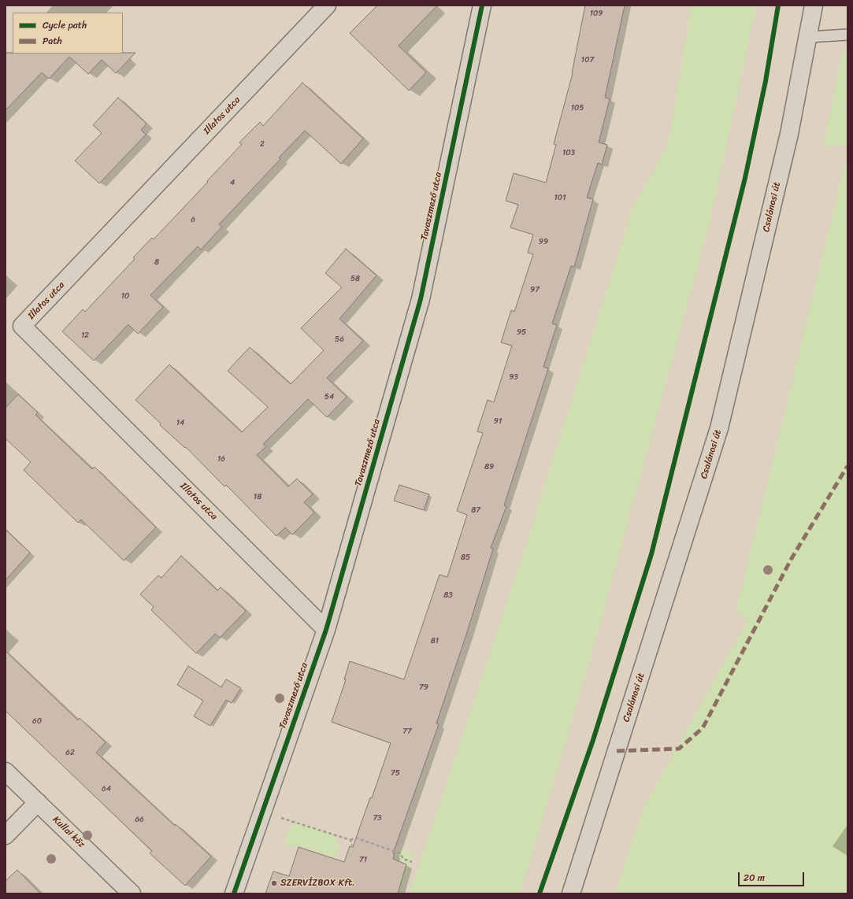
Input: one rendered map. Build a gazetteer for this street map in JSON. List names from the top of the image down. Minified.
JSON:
{"streets":{"street":["Illatos utca","Tavaszmező utca","Csalánosi út","Kullai köz"]},"crossings":[["Illatos utca","Tavaszmező utca"]],"places":["SZERVÍZBOX Kft."],"house_numbers":["109","107","105","2","103","4","101","6","99","8","58","97","10","95","12","56","93","54","91","14","16","89","18","87","85","83","81","79","60","77","62","75","64","73","66","71"],"legend":["Cycle path","Path"],"scale_bar":"20 m"}
